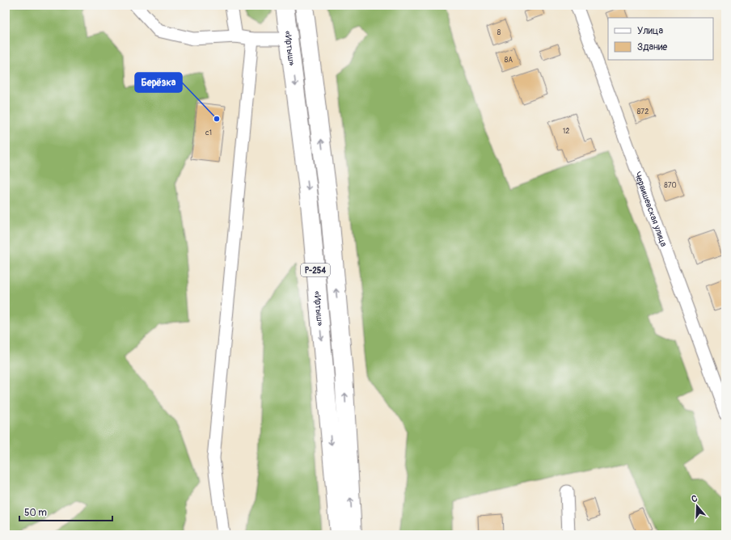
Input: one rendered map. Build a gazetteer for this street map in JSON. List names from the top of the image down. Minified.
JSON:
{"streets":{"highway":["«Иртыш»","Р-254"],"street":["Червишевская улица"]},"places":["Берёзка"],"house_numbers":["8","8А","872","12","с1","870"],"legend":["Улица","Здание"],"scale_bar":"50 m","north":"top"}
